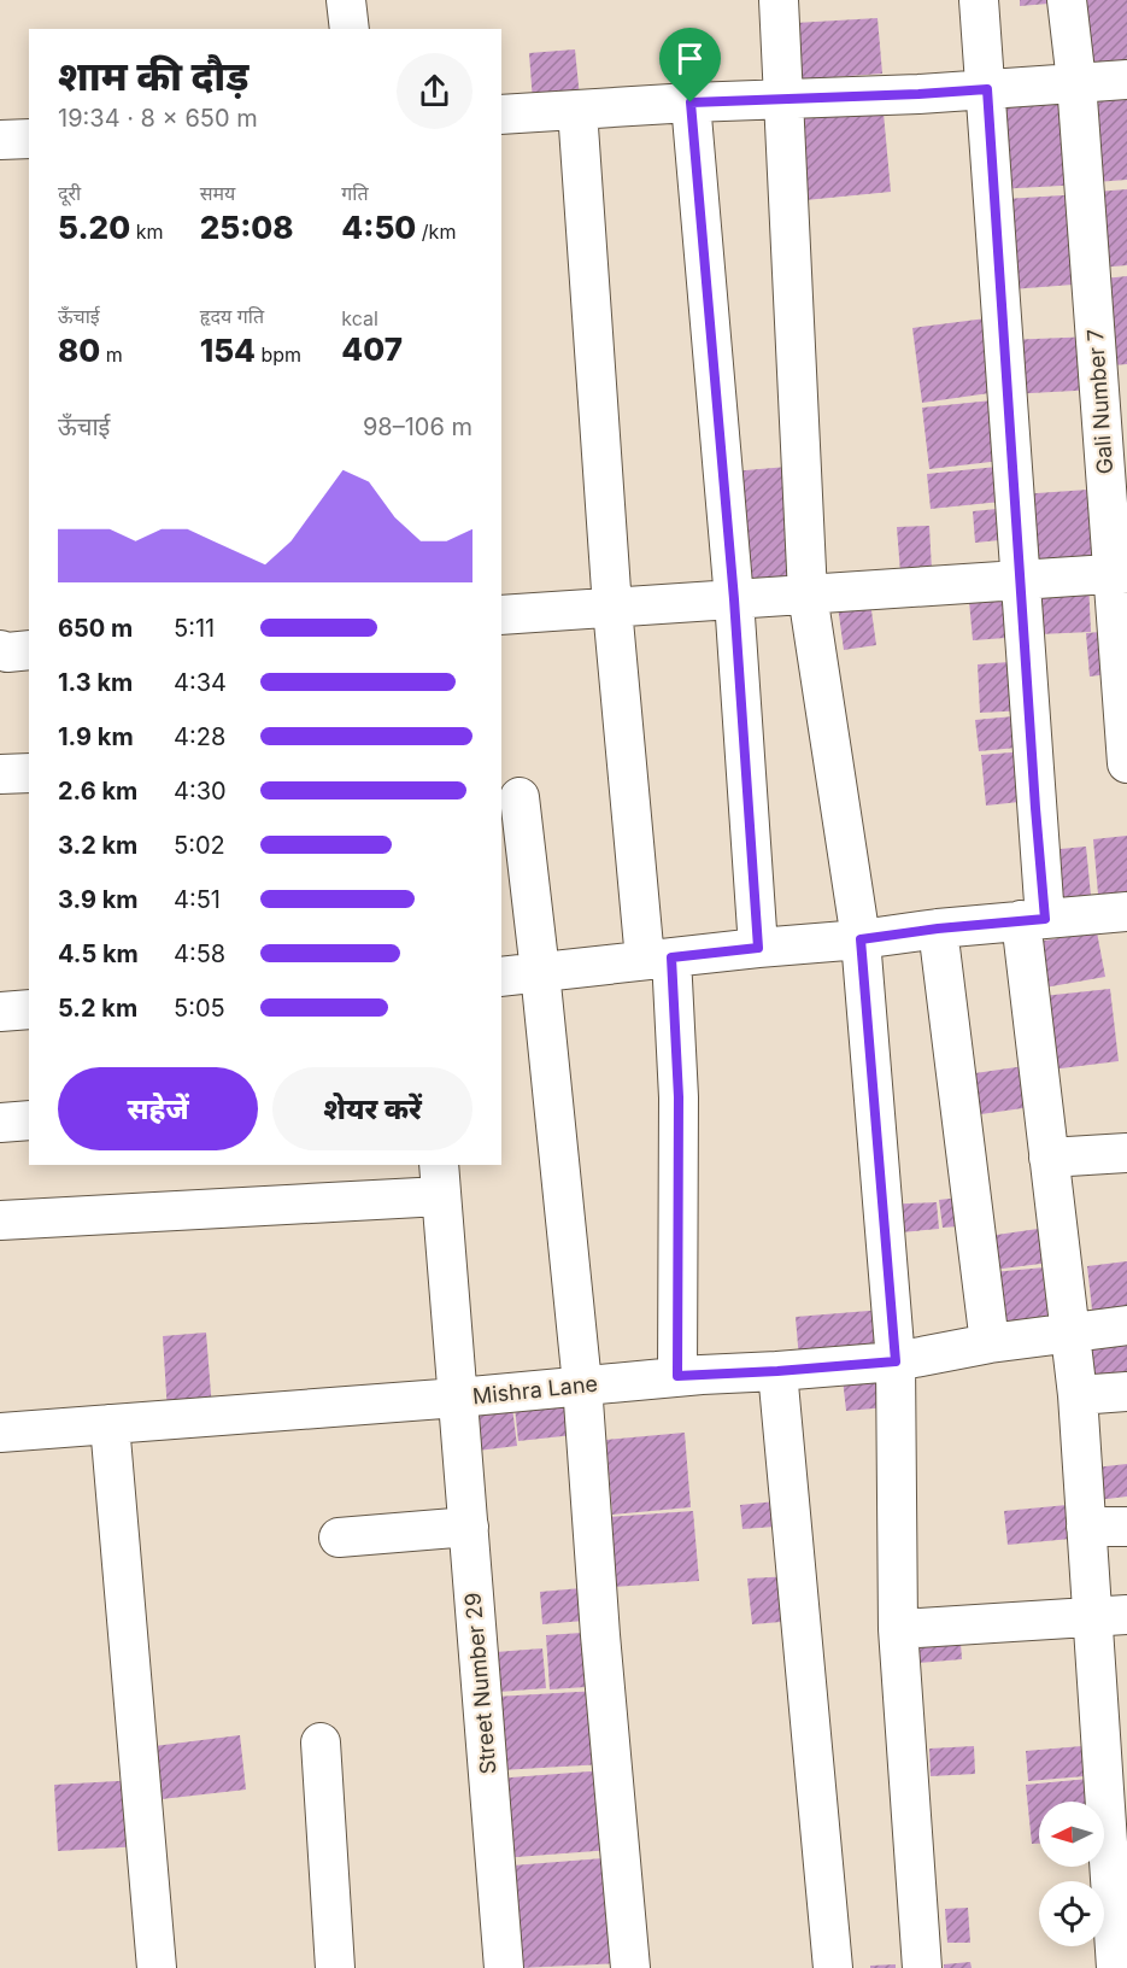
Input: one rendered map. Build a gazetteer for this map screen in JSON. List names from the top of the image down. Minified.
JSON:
{"streets":{"street":["Gali Number 7","Mishra Lane","Street Number 29"]},"crossings":[["Mishra Lane","Street Number 29"]],"north":"left","page":{"heading":["शाम की दौड़","19:34 · 8 × 650 m"],"stats":[["दूरी","5.20 km"],["समय","25:08"],["गति","4:50 /km"],["ऊँचाई","80 m"],["हृदय गति","154 bpm"],["kcal","407"]],"chart":["ऊँचाई","98–106 m"],"list":[{"name":"650 m","note":"5:11"},{"name":"1.3 km","note":"4:34"},{"name":"1.9 km","note":"4:28"},{"name":"2.6 km","note":"4:30"},{"name":"3.2 km","note":"5:02"},{"name":"3.9 km","note":"4:51"},{"name":"4.5 km","note":"4:58"},{"name":"5.2 km","note":"5:05"}],"buttons":["सहेजें","शेयर करें"]}}
